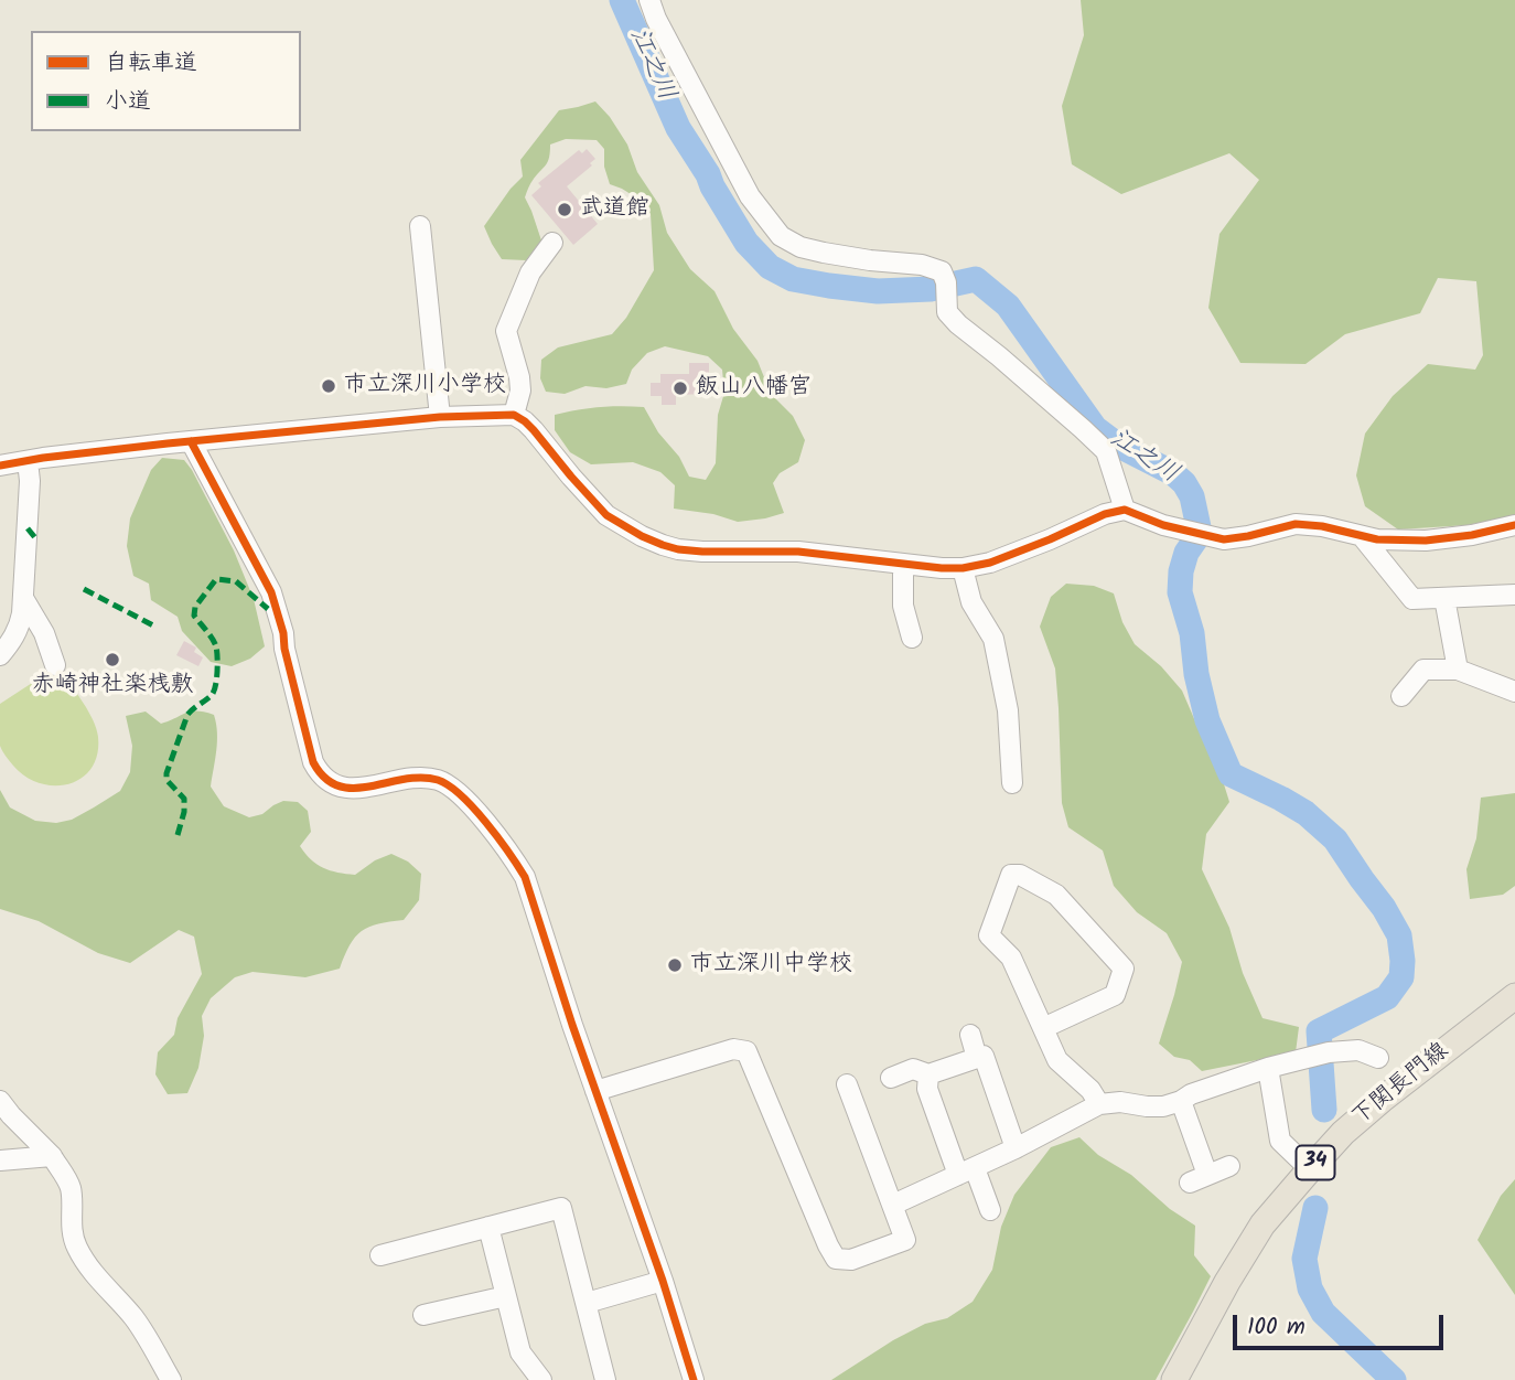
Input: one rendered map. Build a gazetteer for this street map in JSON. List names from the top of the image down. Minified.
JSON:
{"streets":{"main road":["下関長門線","34"]},"water":["江之川"],"places":["武道館","市立深川小学校","飯山八幡宮","赤崎神社楽桟敷","市立深川中学校"],"legend":["自転車道","小道"],"scale_bar":"100 m"}
